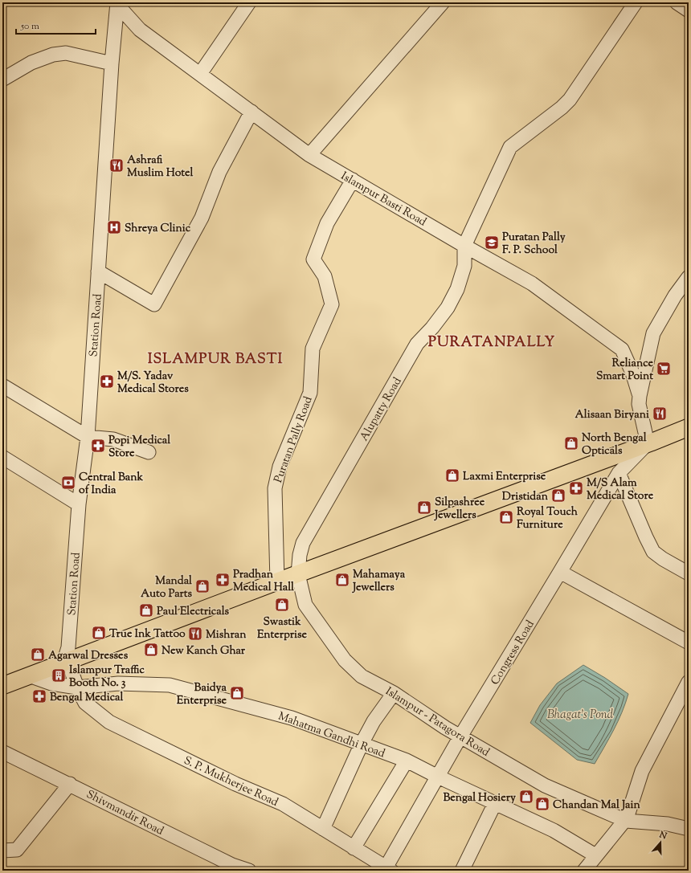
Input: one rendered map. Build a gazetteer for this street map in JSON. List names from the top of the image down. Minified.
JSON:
{"streets":{"street":["Islampur Basti Road","Station Road","Alupatty Road","Puratan Pally Road","Congress Road","Islampur - Patagora Road","Mahatma Gandhi Road","S. P. Mukherjee Road","Shivmandir Road"]},"crossings":[["Islampur Basti Road","Station Road"],["Islampur Basti Road","Alupatty Road"],["Islampur Basti Road","Puratan Pally Road"],["Alupatty Road","Islampur - Patagora Road"],["Congress Road","Islampur - Patagora Road"],["Congress Road","Mahatma Gandhi Road"],["Congress Road","S. P. Mukherjee Road"],["Mahatma Gandhi Road","S. P. Mukherjee Road"]],"districts":["PURATANPALLY","ISLAMPUR BASTI"],"water":["Bhagat’s Pond"],"places":{"restaurant":["Ashrafi Muslim Hotel","Alisaan Biryani","Mishran"],"hospital":["Shreya Clinic"],"school or university":["Puratan Pally F. P. School"],"supermarket":["Reliance Smart Point"],"pharmacy":["M/S. Yadav Medical Stores","Popi Medical Store","M/S Alam Medical Store","Pradhan Medical Hall","Bengal Medical"],"shop":["North Bengal Opticals","Laxmi Enterprise","Dristidan","Silpashree Jewellers","Royal Touch Furniture","Mahamaya Jewellers","Mandal Auto Parts","Swastik Enterprise","Paul Electricals","True Ink Tattoo","New Kanch Ghar","Agarwal Dresses","Baidya Enterprise","Bengal Hosiery","Chandan Mal Jain"],"bank":["Central Bank of India"],"building":["Islampur Traffic Booth No. 3"]},"scale_bar":"50 m","north":"top"}
